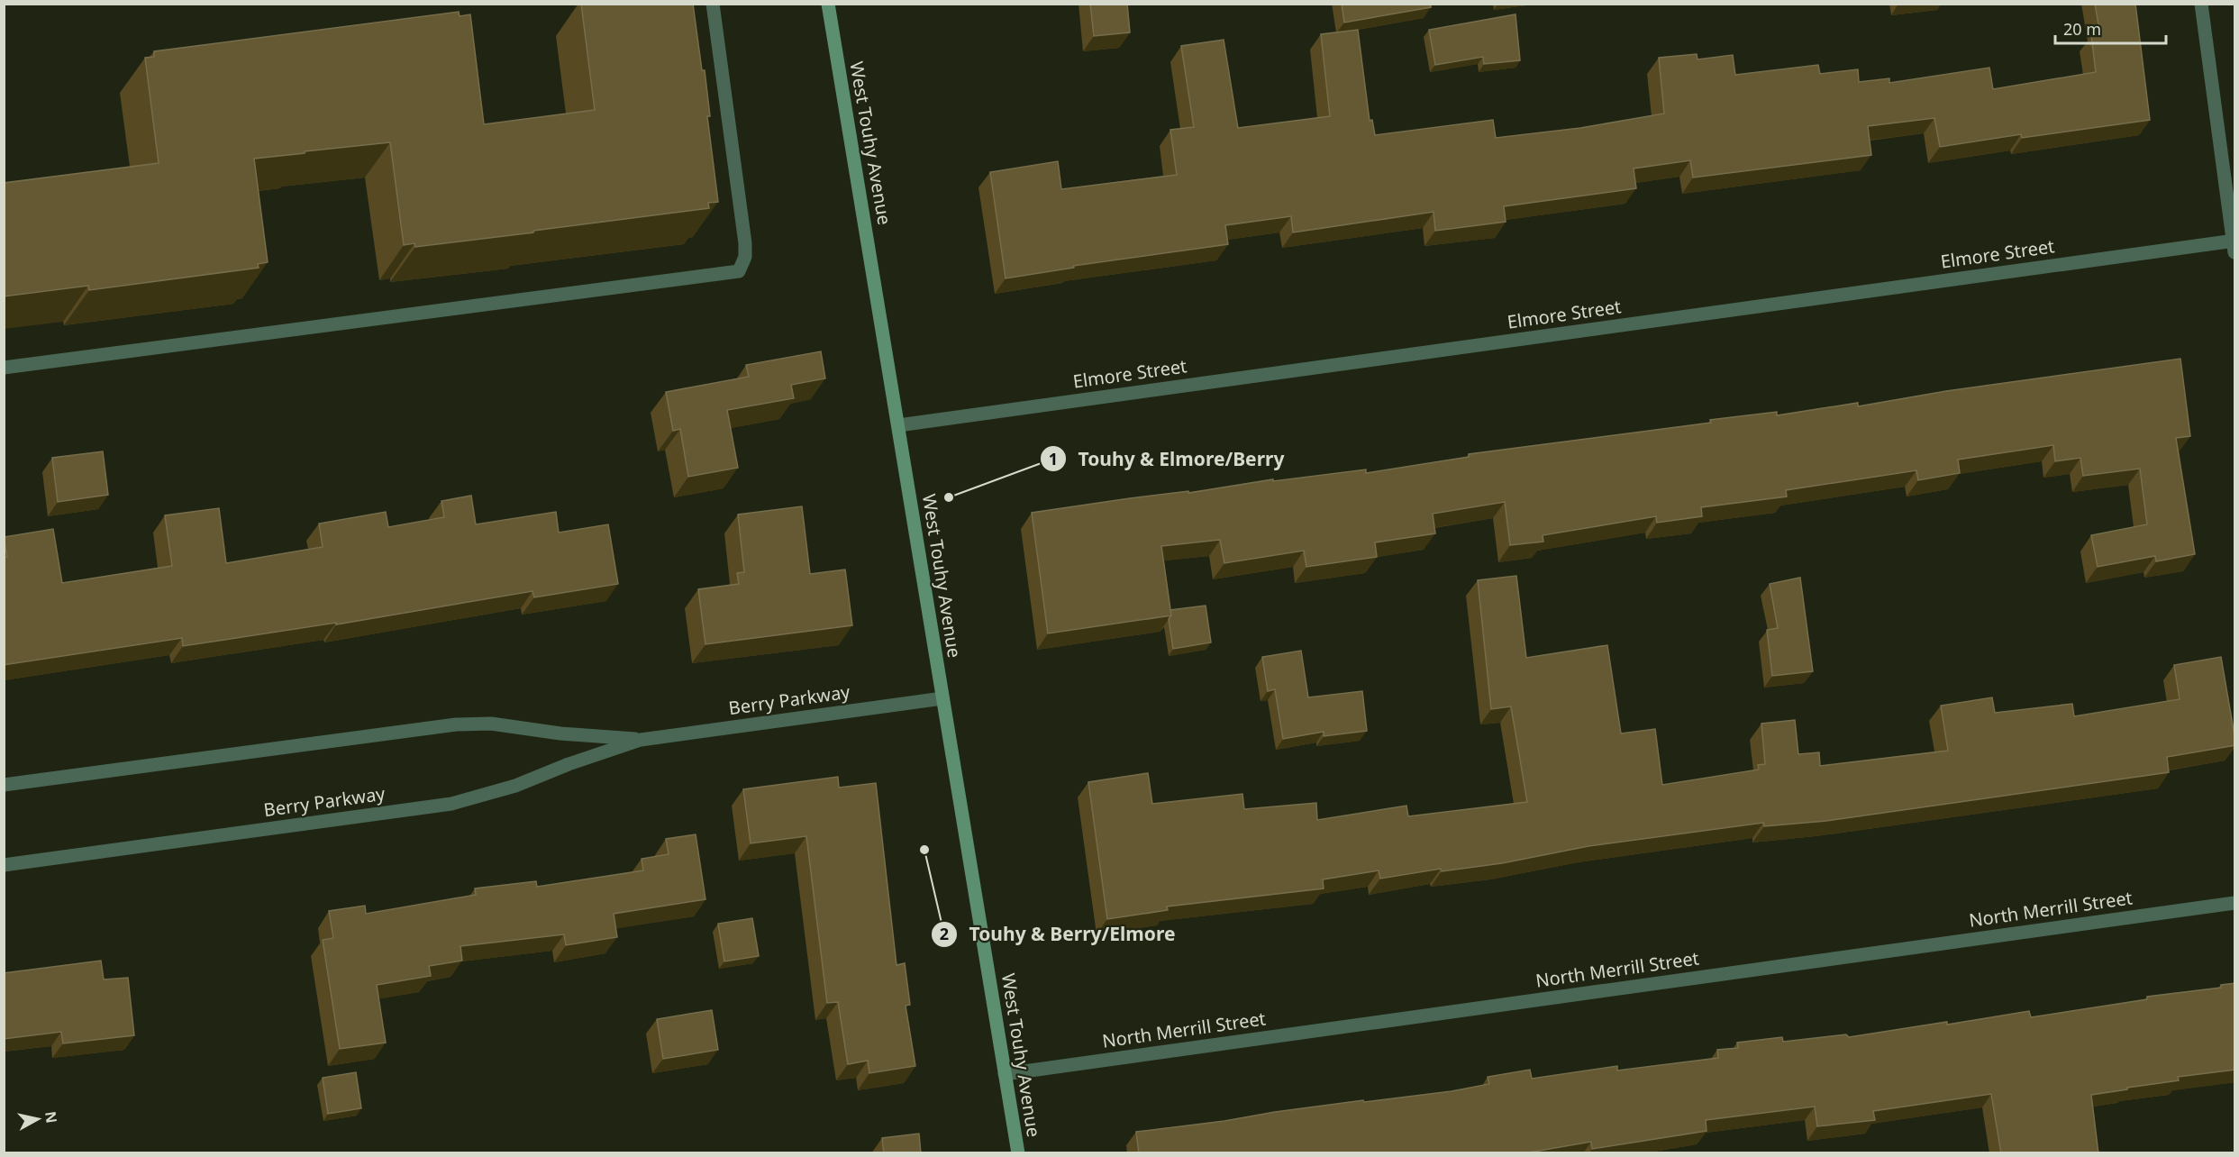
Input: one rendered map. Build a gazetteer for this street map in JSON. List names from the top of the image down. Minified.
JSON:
{"streets":{"main road":["West Touhy Avenue"],"street":["Elmore Street","Berry Parkway","North Merrill Street"]},"crossings":[["West Touhy Avenue","Elmore Street"],["West Touhy Avenue","Berry Parkway"],["West Touhy Avenue","North Merrill Street"]],"places":["Touhy & Elmore/Berry","Touhy & Berry/Elmore"],"scale_bar":"20 m","north":"right"}
